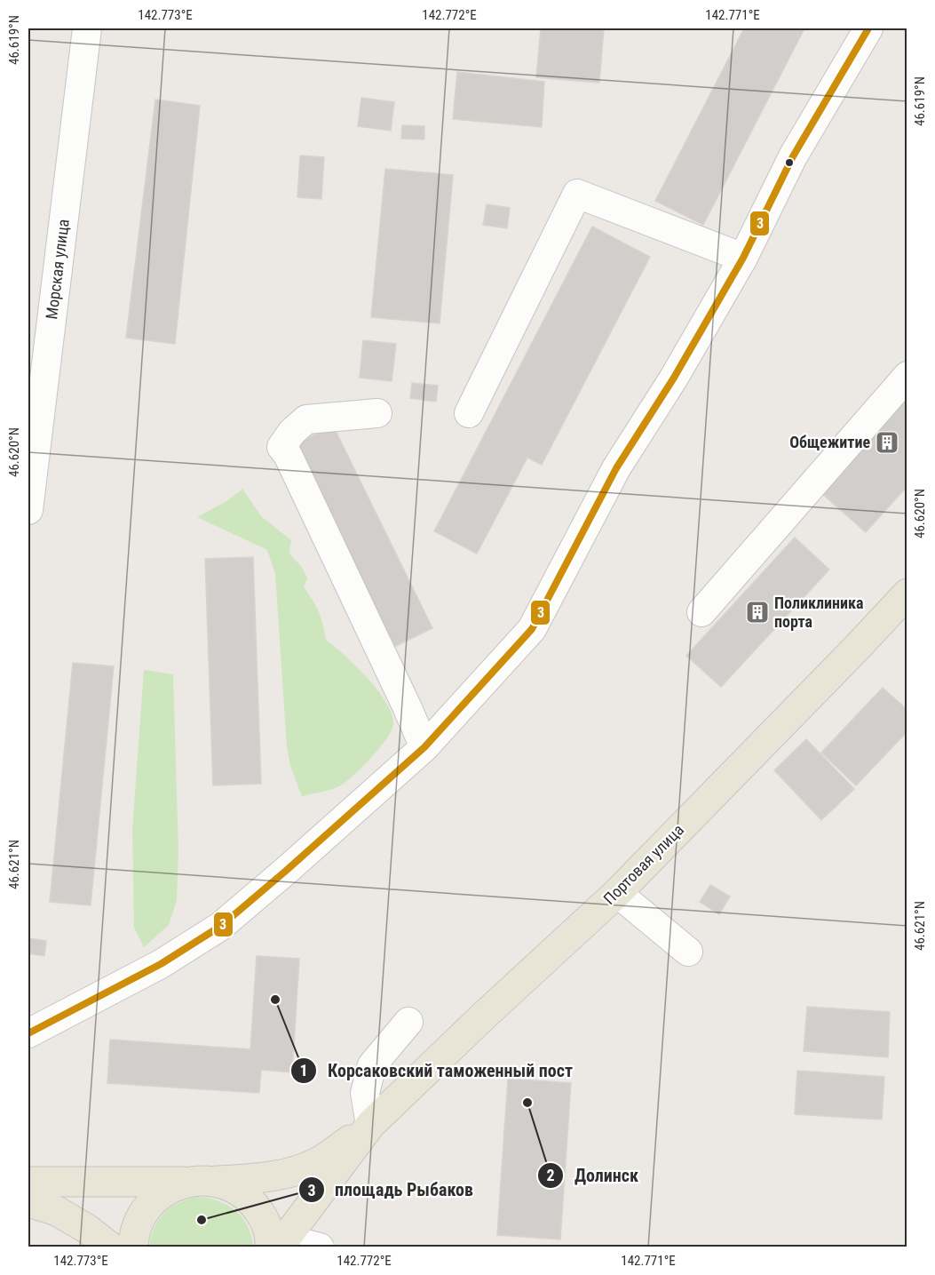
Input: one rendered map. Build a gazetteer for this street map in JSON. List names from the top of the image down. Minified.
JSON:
{"streets":{"main road":["Портовая улица"],"street":["Морская улица"]},"places":{"building":["Общежитие","Поликлиника порта"],"other":["Корсаковский таможенный пост","Долинск","площадь Рыбаков"]},"lines":["transit line 3"],"coordinates":["142.773°E","142.772°E","142.771°E","46.619°N","46.620°N","46.621°N"]}
